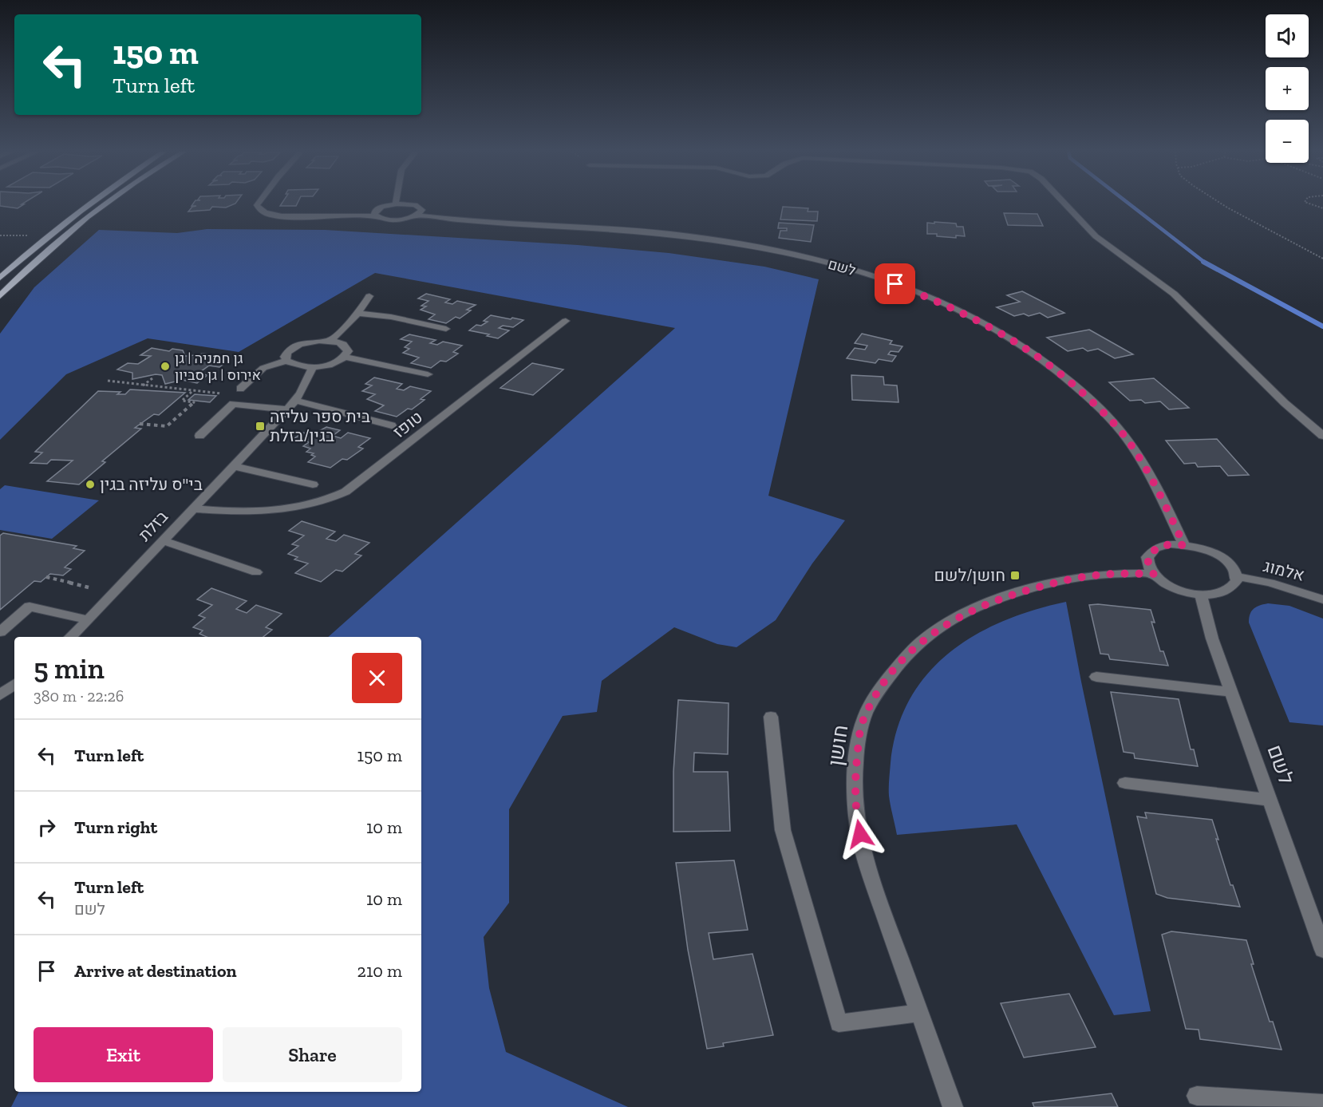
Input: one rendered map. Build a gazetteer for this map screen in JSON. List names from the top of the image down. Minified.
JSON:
{"streets":{"street":["לשם","טופז","בזלת","אלמוג","חושן"]},"crossings":[["טופז","בזלת"]],"places":{"other":["גן חמניה | גן אירוס | גן סביון","בי\"ס עליזה בגין"],"transit":["בית ספר עליזה בגין/בזלת","חושן/לשם"]},"page":{"map_buttons":["+","−"],"turn":["150 m","Turn left"],"heading":["5 min","380 m · 22:26"],"list":[{"name":"Turn left","value":"150 m"},{"name":"Turn right","value":"10 m"},{"name":"Turn left","note":"לשם","value":"10 m"},{"name":"Arrive at destination","value":"210 m"}],"buttons":["Exit","Share"]}}
